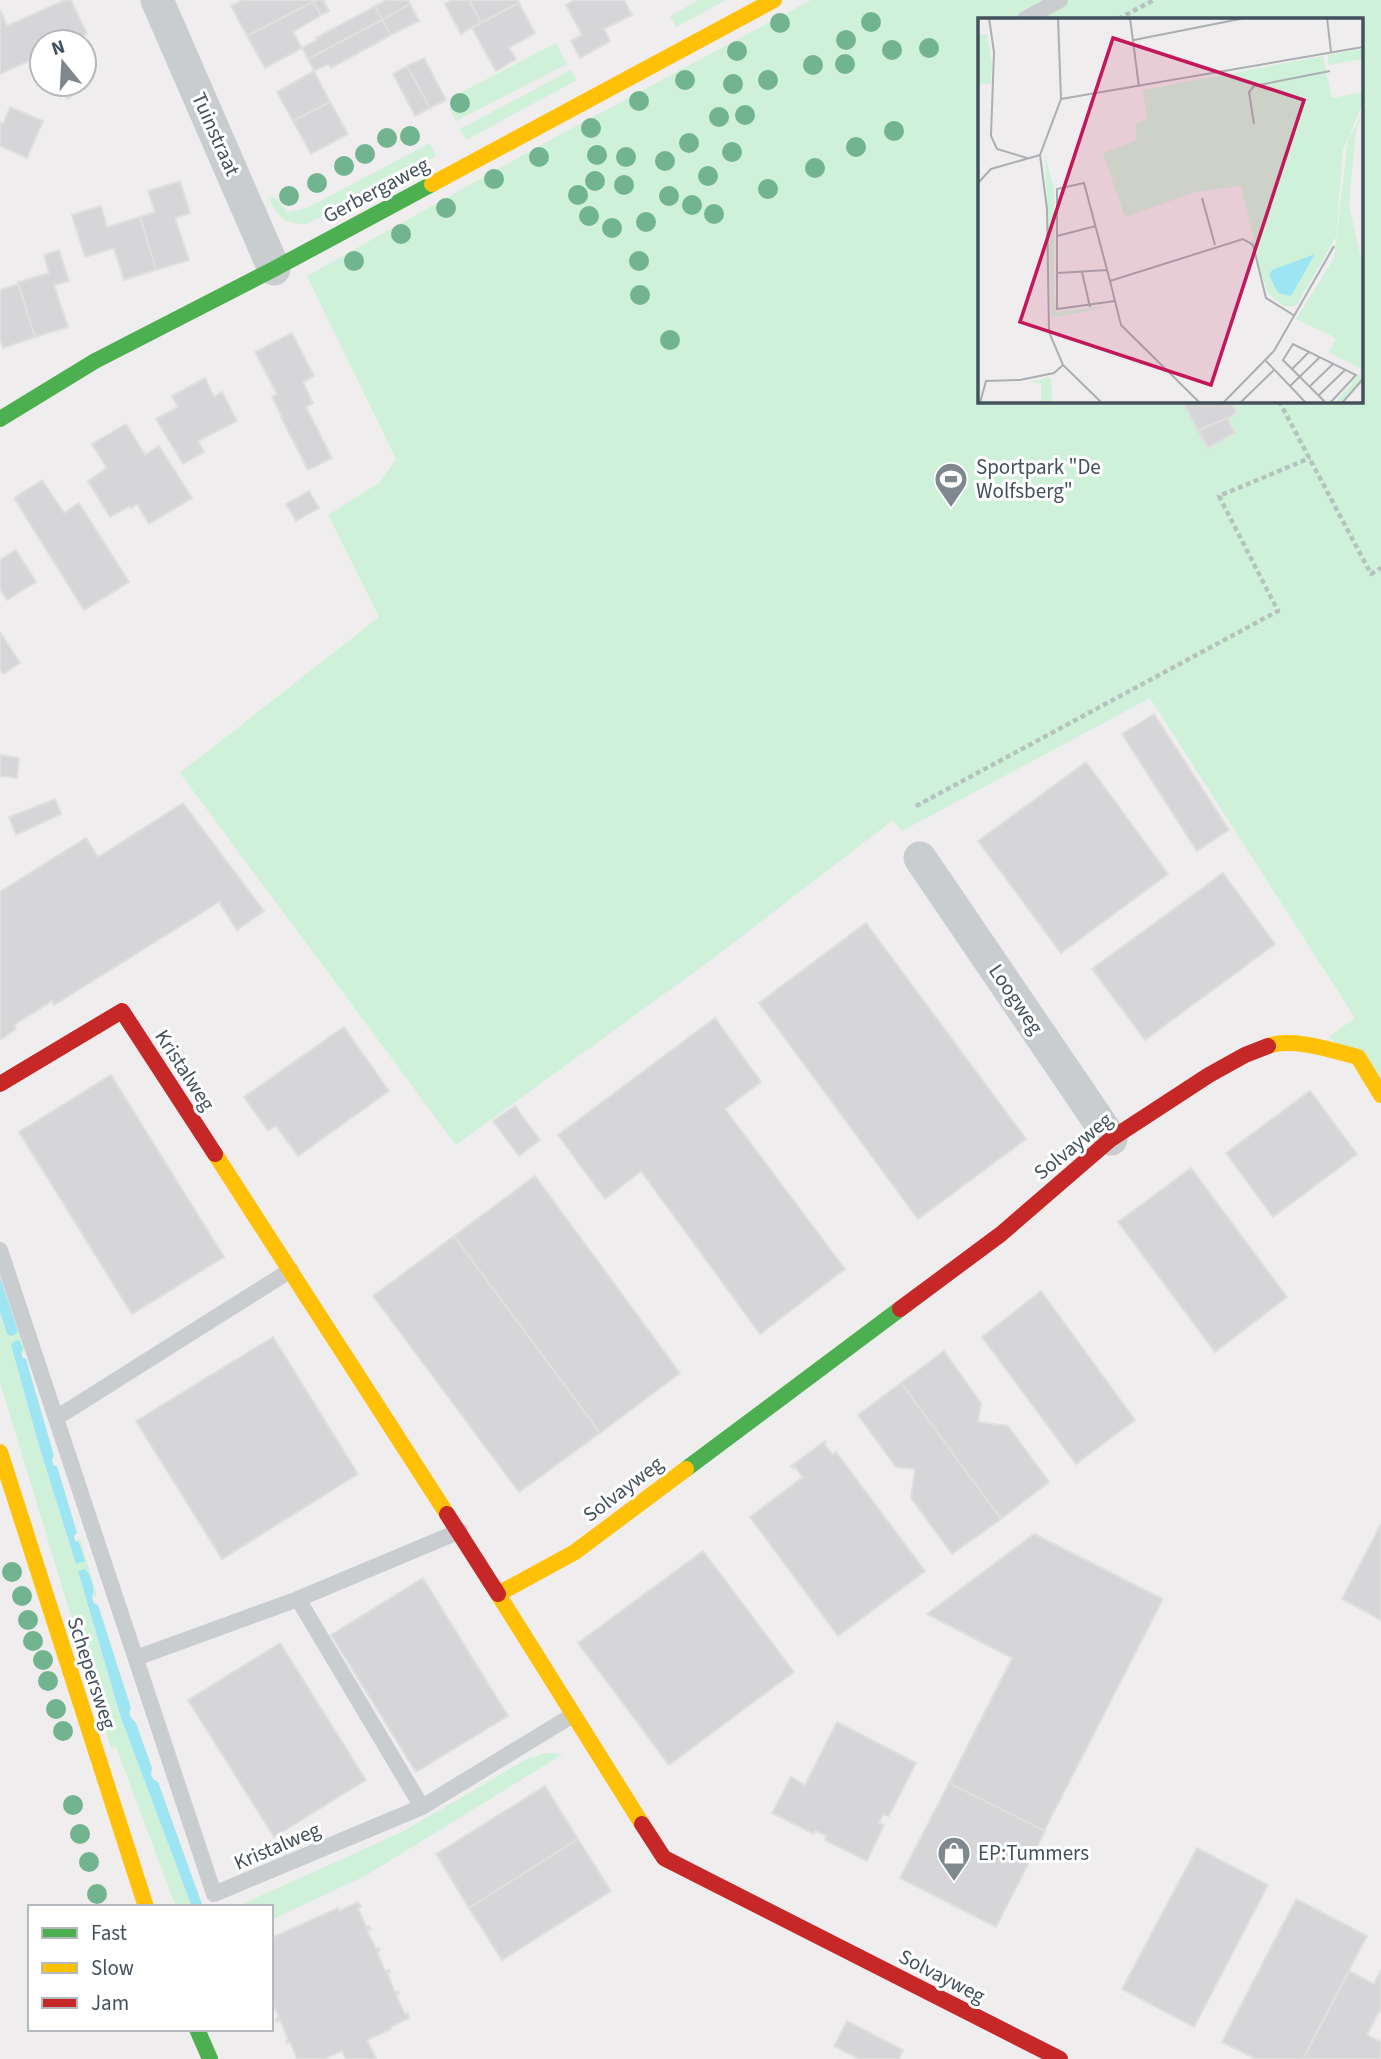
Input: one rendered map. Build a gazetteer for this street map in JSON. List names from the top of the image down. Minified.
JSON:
{"streets":{"street":["Tuinstraat","Gerbergaweg","Loogweg","Kristalweg","Solvayweg","Schepersweg"]},"crossings":[["Tuinstraat","Gerbergaweg"],["Loogweg","Solvayweg"],["Kristalweg","Solvayweg"]],"places":{"sports":["Sportpark \"De Wolfsberg\""],"shop":["EP:Tummers"]},"legend":["Fast","Slow","Jam"],"north":"top"}
